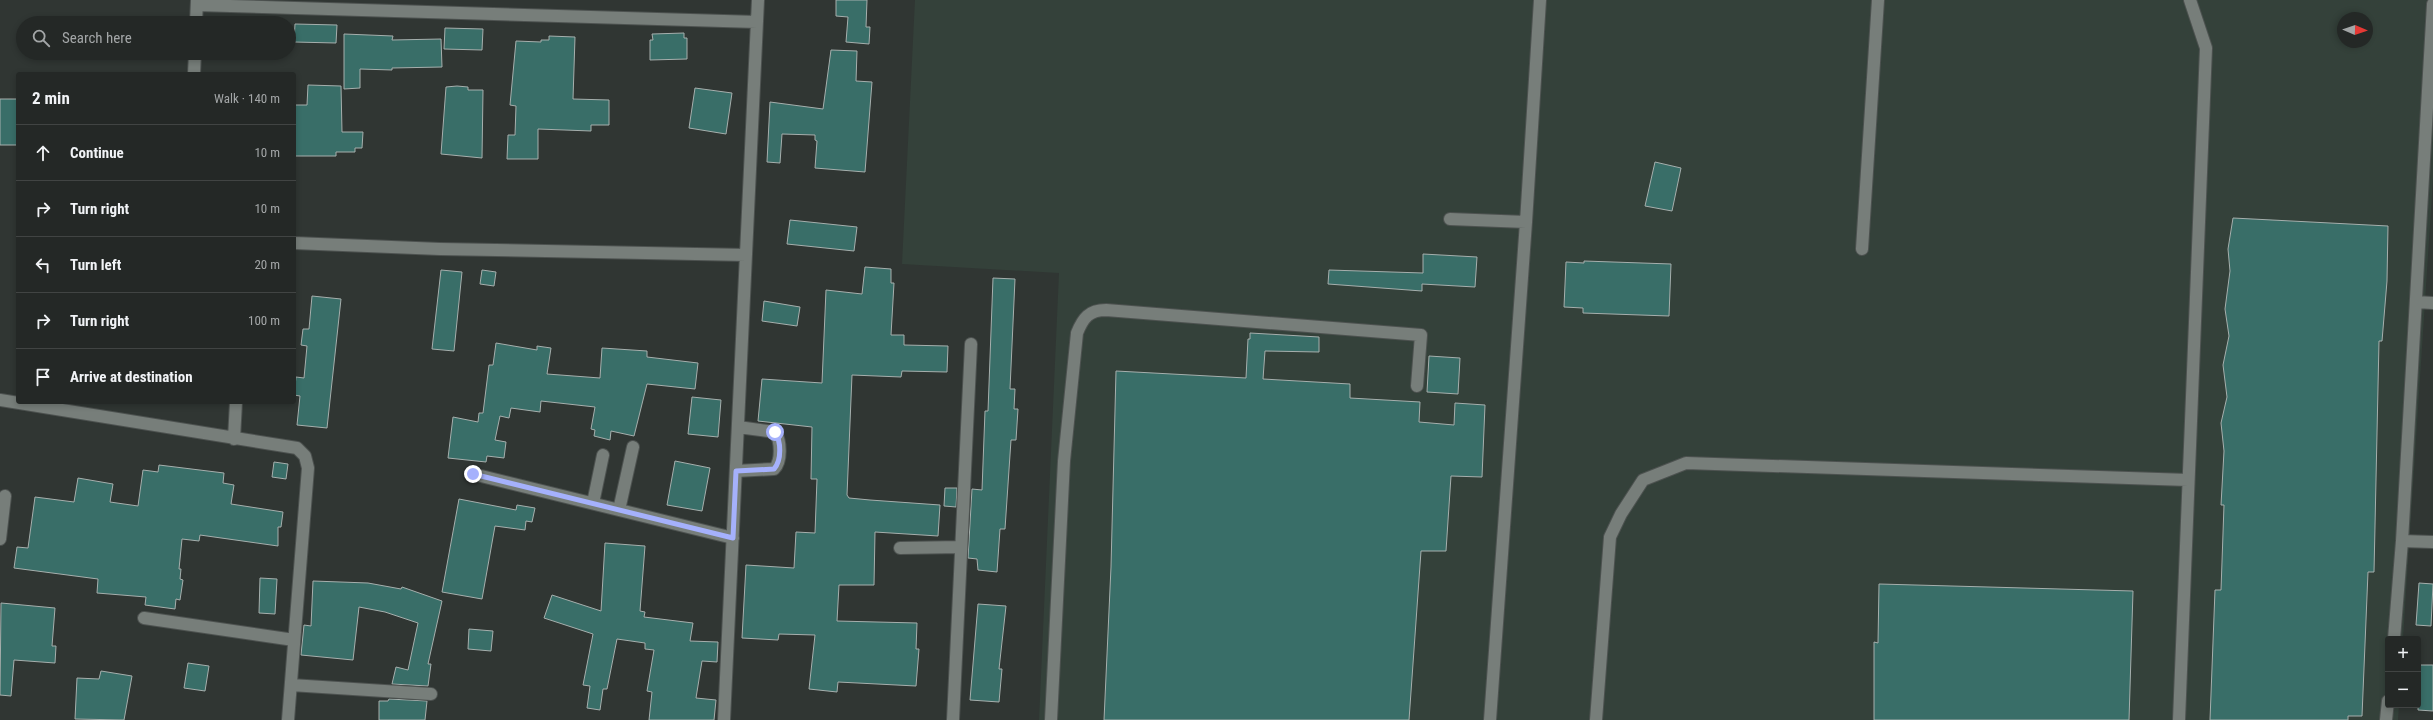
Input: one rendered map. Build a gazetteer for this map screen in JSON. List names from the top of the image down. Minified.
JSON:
{"north":"right","page":{"search":"Search here","heading":["2 min","Walk · 140 m"],"list":[["Continue","10 m"],["Turn right","10 m"],["Turn left","20 m"],["Turn right","100 m"],"Arrive at destination"],"map_buttons":["+","−"]}}
